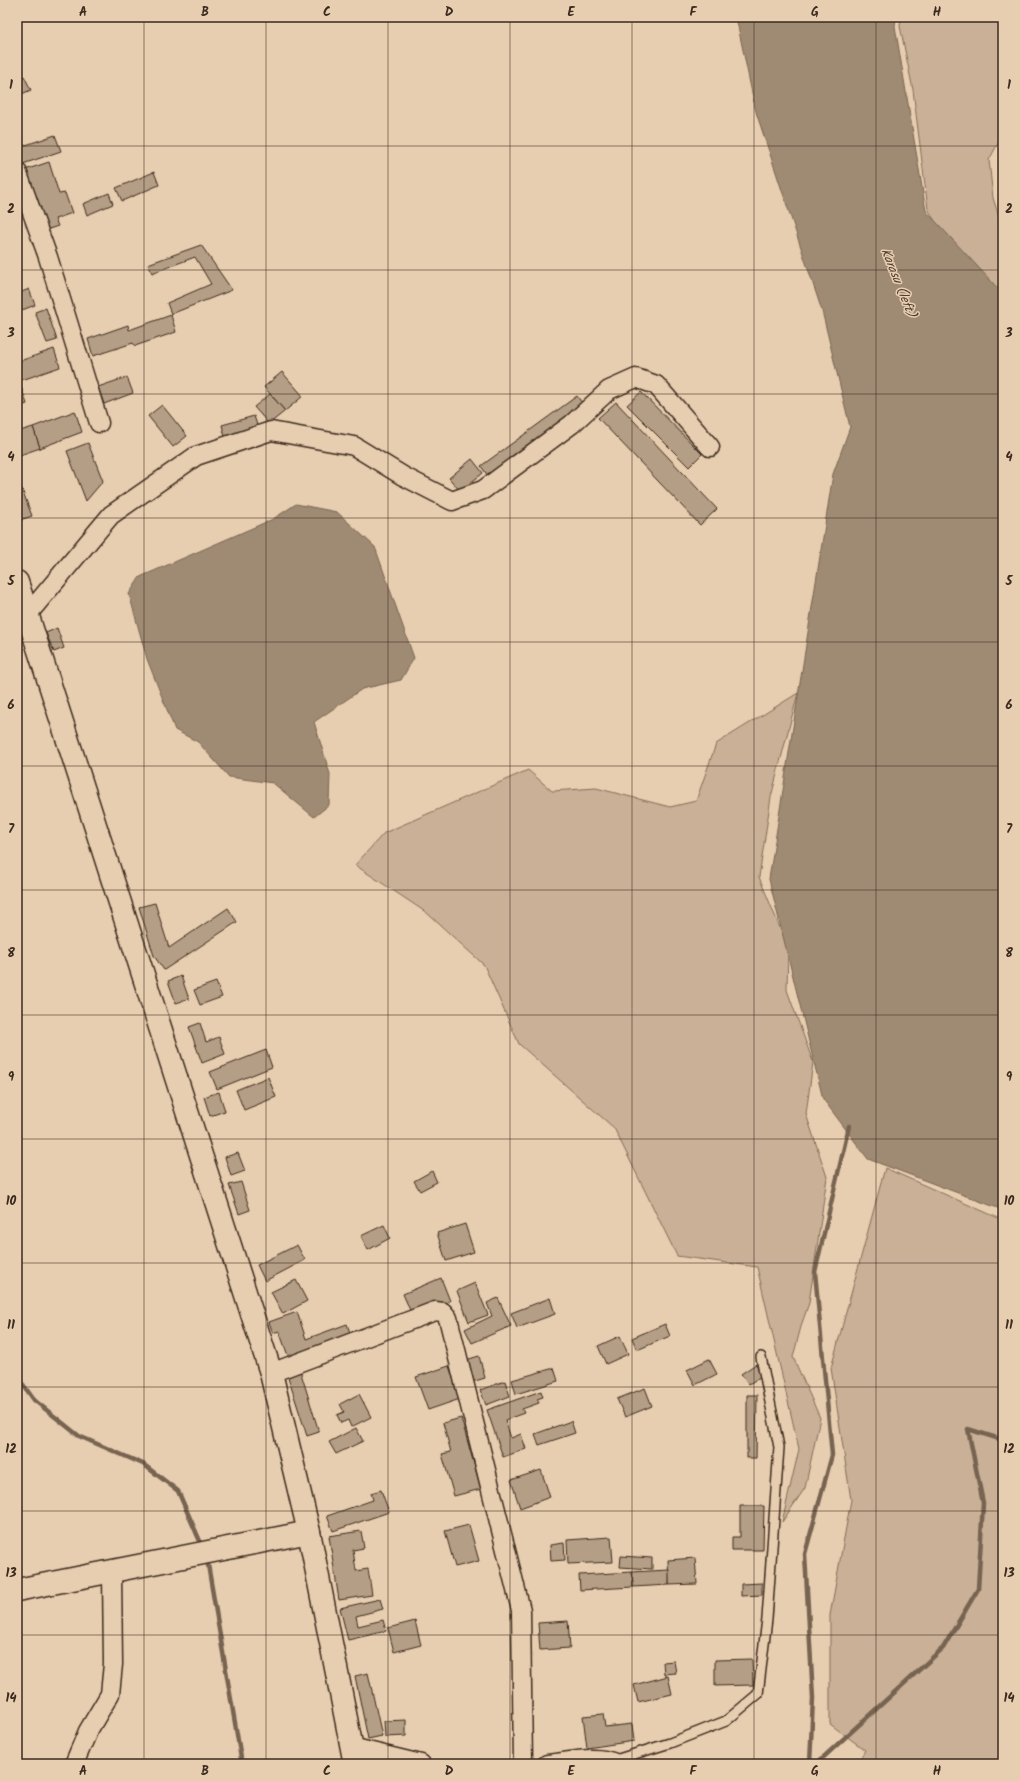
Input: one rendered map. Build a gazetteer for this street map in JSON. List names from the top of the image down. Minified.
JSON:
{"water":["Karasu (left)"],"grid":{"columns":["A","B","C","D","E","F","G","H"],"rows":["1","2","3","4","5","6","7","8","9","10","11","12","13","14"]}}
